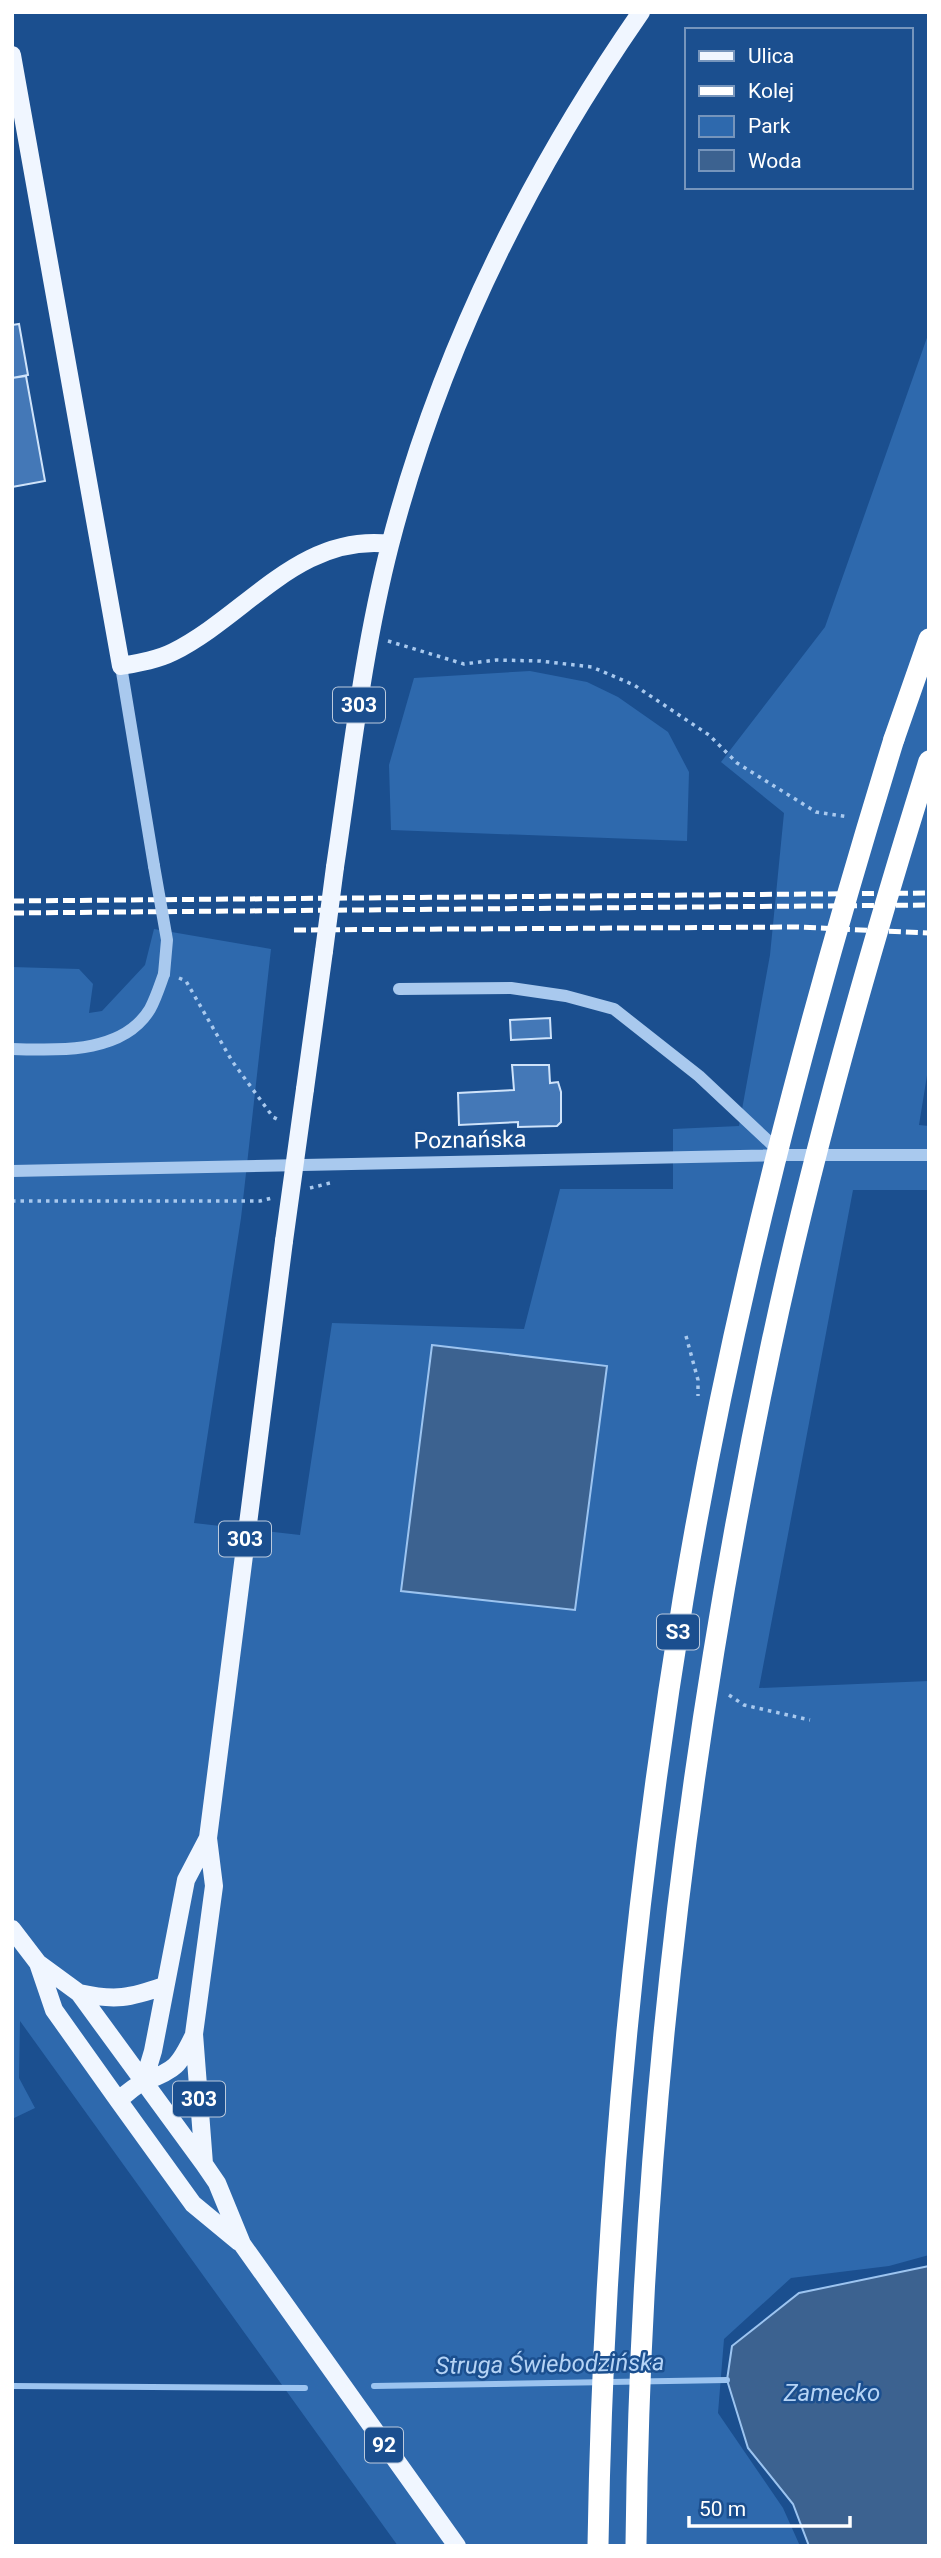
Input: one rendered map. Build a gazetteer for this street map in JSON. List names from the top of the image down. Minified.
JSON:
{"streets":{"highway":["S3"],"main road":["303","92"],"street":["Poznańska"]},"crossings":[["303","92"]],"water":["Struga Świebodzińska","Zamecko"],"legend":["Ulica","Kolej","Park","Woda"],"scale_bar":"50 m"}
